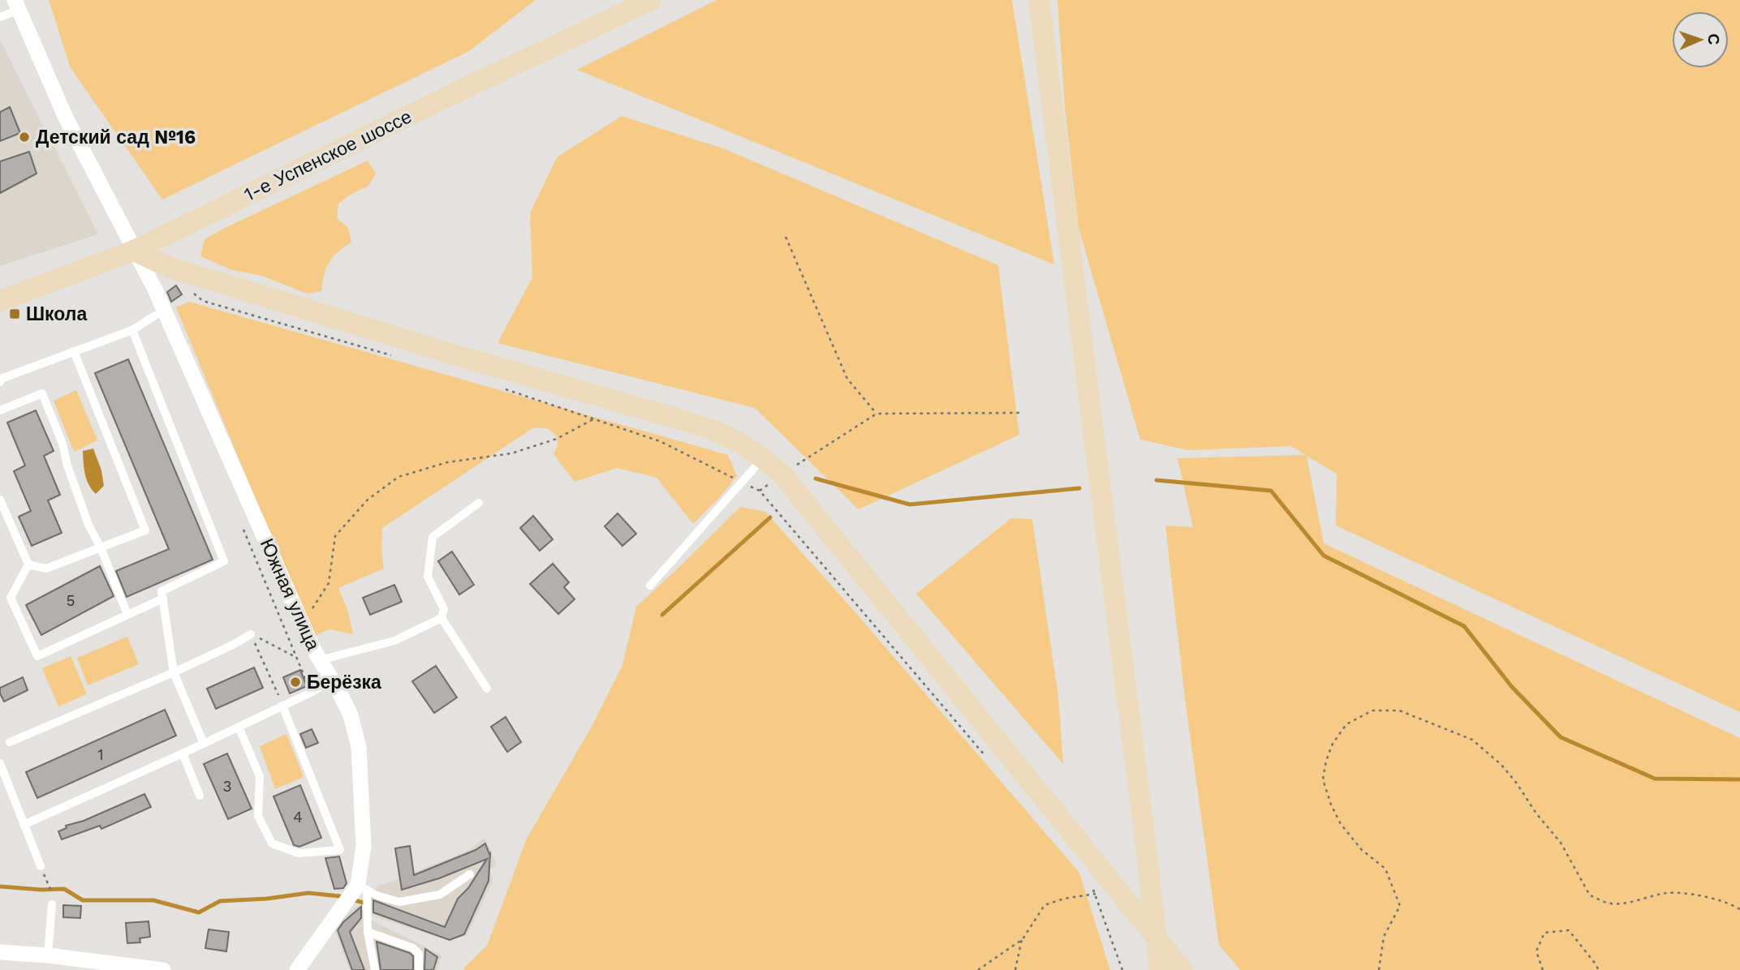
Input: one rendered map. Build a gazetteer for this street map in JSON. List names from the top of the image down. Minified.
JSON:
{"streets":{"main road":["1-е Успенское шоссе"],"street":["Южная улица"]},"crossings":[["1-е Успенское шоссе","Южная улица"]],"places":{"other":["Детский сад №16","Берёзка"],"transit":["Школа"]},"house_numbers":["5","1","3","4"],"north":"right"}
